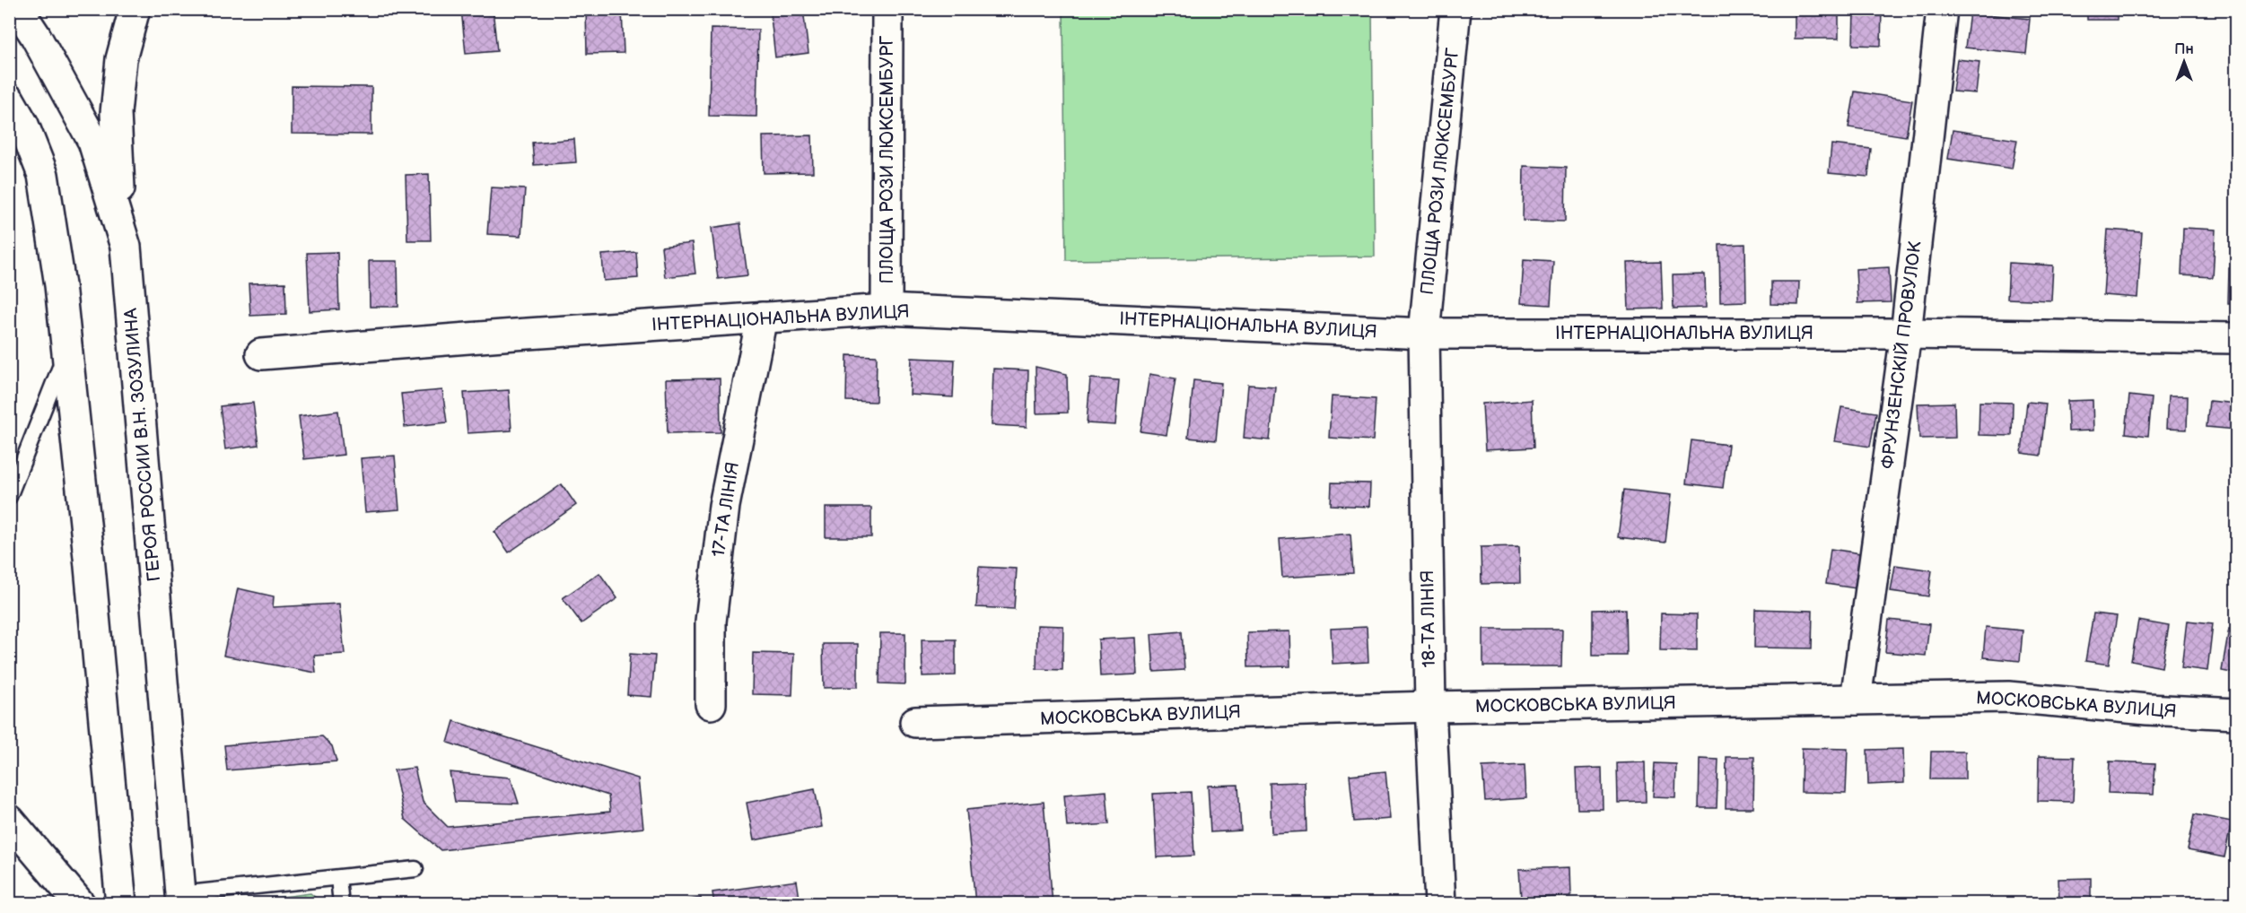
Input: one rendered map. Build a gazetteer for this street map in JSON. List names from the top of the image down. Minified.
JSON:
{"streets":{"street":["ПЛОЩА РОЗИ ЛЮКСЕМБУРГ","ІНТЕРНАЦІОНАЛЬНА ВУЛИЦЯ","ФРУНЗЕНСКІЙ ПРОВУЛОК","ГЕРОЯ РОССИИ В.Н. ЗОЗУЛИНА","17-ТА ЛІНІЯ","18-ТА ЛІНІЯ","МОСКОВСЬКА ВУЛИЦЯ"]},"crossings":[["ПЛОЩА РОЗИ ЛЮКСЕМБУРГ","ІНТЕРНАЦІОНАЛЬНА ВУЛИЦЯ"],["ПЛОЩА РОЗИ ЛЮКСЕМБУРГ","18-ТА ЛІНІЯ"],["ІНТЕРНАЦІОНАЛЬНА ВУЛИЦЯ","ФРУНЗЕНСКІЙ ПРОВУЛОК"],["ІНТЕРНАЦІОНАЛЬНА ВУЛИЦЯ","17-ТА ЛІНІЯ"],["ІНТЕРНАЦІОНАЛЬНА ВУЛИЦЯ","18-ТА ЛІНІЯ"],["ФРУНЗЕНСКІЙ ПРОВУЛОК","МОСКОВСЬКА ВУЛИЦЯ"],["18-ТА ЛІНІЯ","МОСКОВСЬКА ВУЛИЦЯ"]],"north":"top"}
